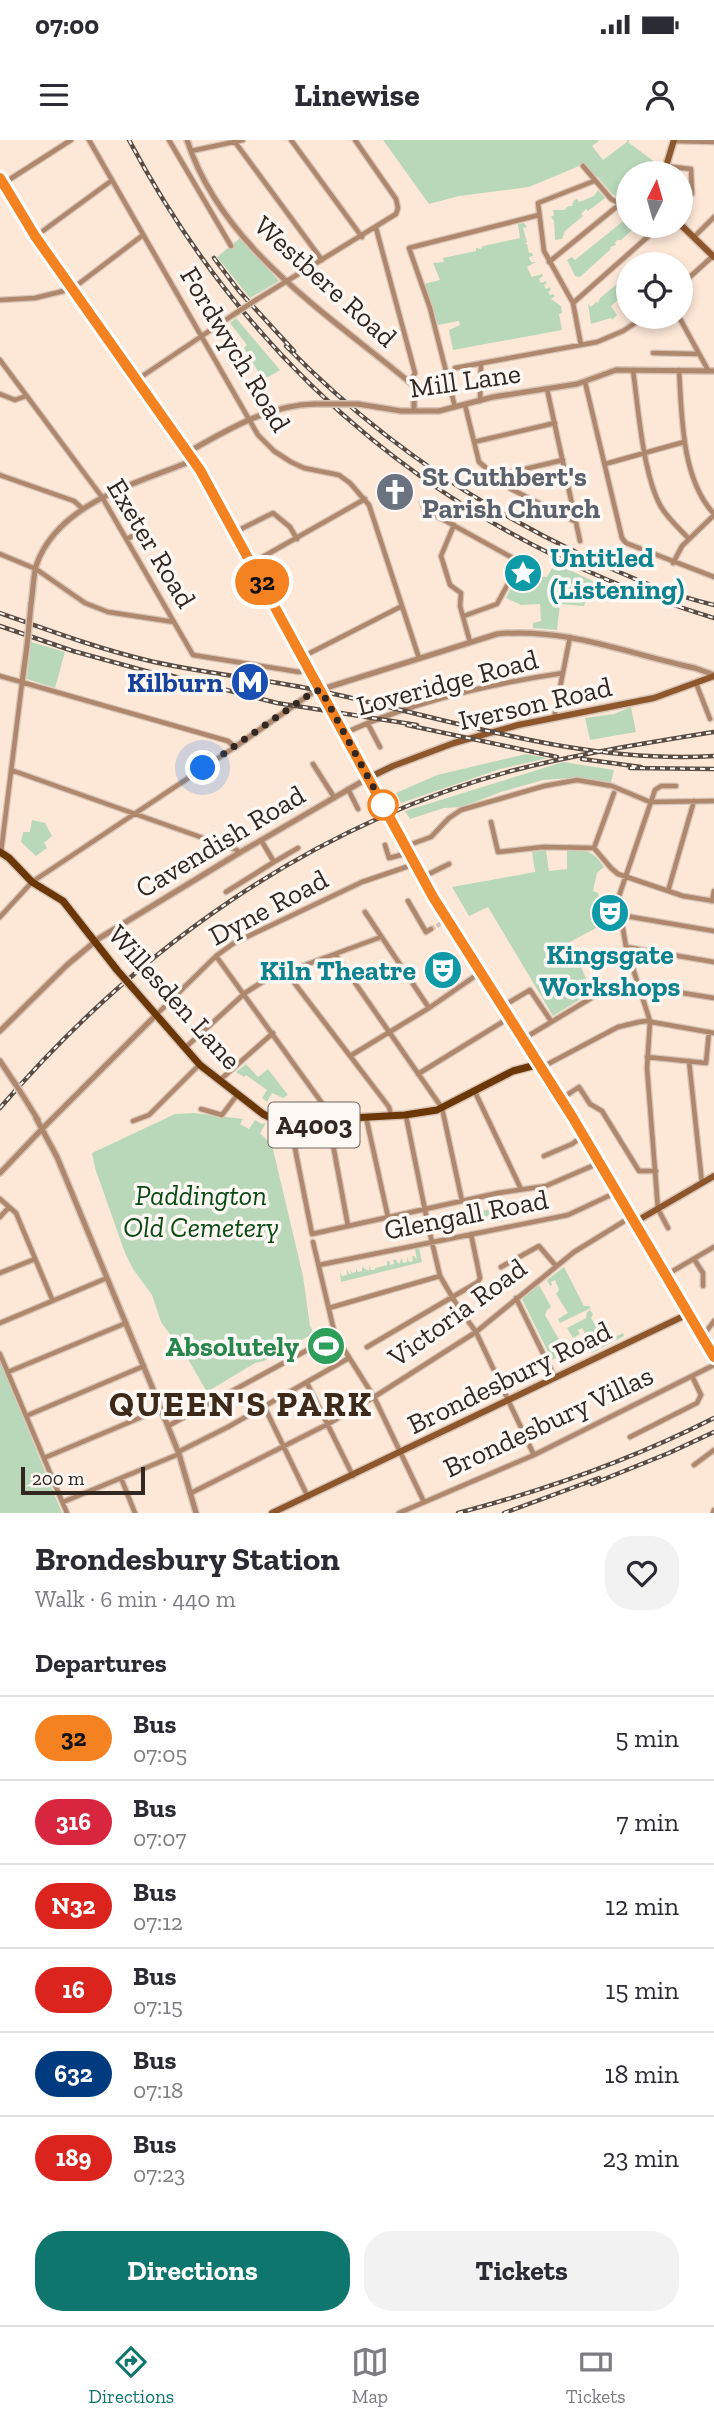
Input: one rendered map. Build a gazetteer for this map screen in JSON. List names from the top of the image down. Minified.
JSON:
{"streets":{"main road":["Iverson Road","Willesden Lane","A4003","Brondesbury Road"],"street":["Westbere Road","Fordwych Road","Mill Lane","Exeter Road","Loveridge Road","Cavendish Road","Dyne Road","Glengall Road","Victoria Road","Brondesbury Villas"]},"crossings":[["Westbere Road","Mill Lane"],["Fordwych Road","Mill Lane"],["Iverson Road","Cavendish Road"],["Cavendish Road","Willesden Lane"],["Dyne Road","Willesden Lane"]],"districts":["QUEEN'S PARK"],"parks":["Paddington Old Cemetery"],"places":{"church":["St Cuthbert's Parish Church"],"place":["Untitled (Listening)"],"metro station":["Kilburn"],"theatre":["Kingsgate Workshops","Kiln Theatre"],"sports":["Absolutely"]},"lines":["bus line 32"],"scale_bar":"200 m","north":"top","page":{"status":"07:00","header":"Linewise","on_map":"32","scale":"200 m","heading":[["Brondesbury Station","Walk · 6 min · 440 m"],"Departures"],"list":[{"mark":"32","name":"Bus","note":"07:05","value":"5 min"},{"mark":"316","name":"Bus","note":"07:07","value":"7 min"},{"mark":"N32","name":"Bus","note":"07:12","value":"12 min"},{"mark":"16","name":"Bus","note":"07:15","value":"15 min"},{"mark":"632","name":"Bus","note":"07:18","value":"18 min"},{"mark":"189","name":"Bus","note":"07:23","value":"23 min"}],"buttons":["Directions","Tickets"],"tabs":["Directions","Map","Tickets"]}}
